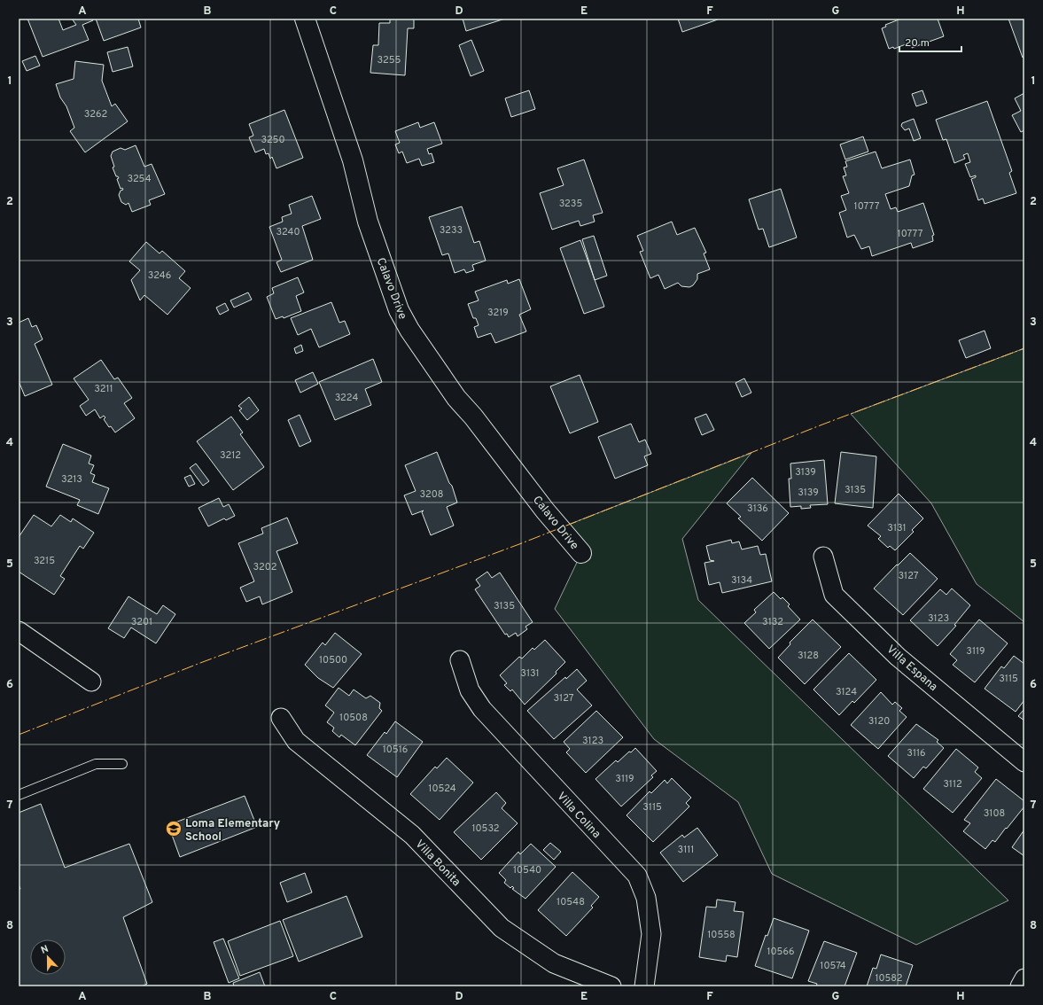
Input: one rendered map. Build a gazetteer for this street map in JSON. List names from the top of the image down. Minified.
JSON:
{"streets":{"street":["Calavo Drive","Villa Espana","Villa Colina","Villa Bonita"]},"places":{"school or university":["Loma Elementary School"]},"house_numbers":["3255","3262","3250","3254","3235","10777","3233","3240","10777","3246","3219","3211","3224","3212","3139","3213","3135","3139","3208","3136","3131","3215","3202","3127","3134","3135","3123","3201","3132","3119","3128","10500","3131","3115","3124","3127","10508","3120","3123","10516","3116","3119","3112","10524","3115","3108","10532","3111","10540","10548","10558","10566","10574","10582"],"scale_bar":"20 m","north":"top","grid":{"columns":["A","B","C","D","E","F","G","H"],"rows":["1","2","3","4","5","6","7","8"]}}
